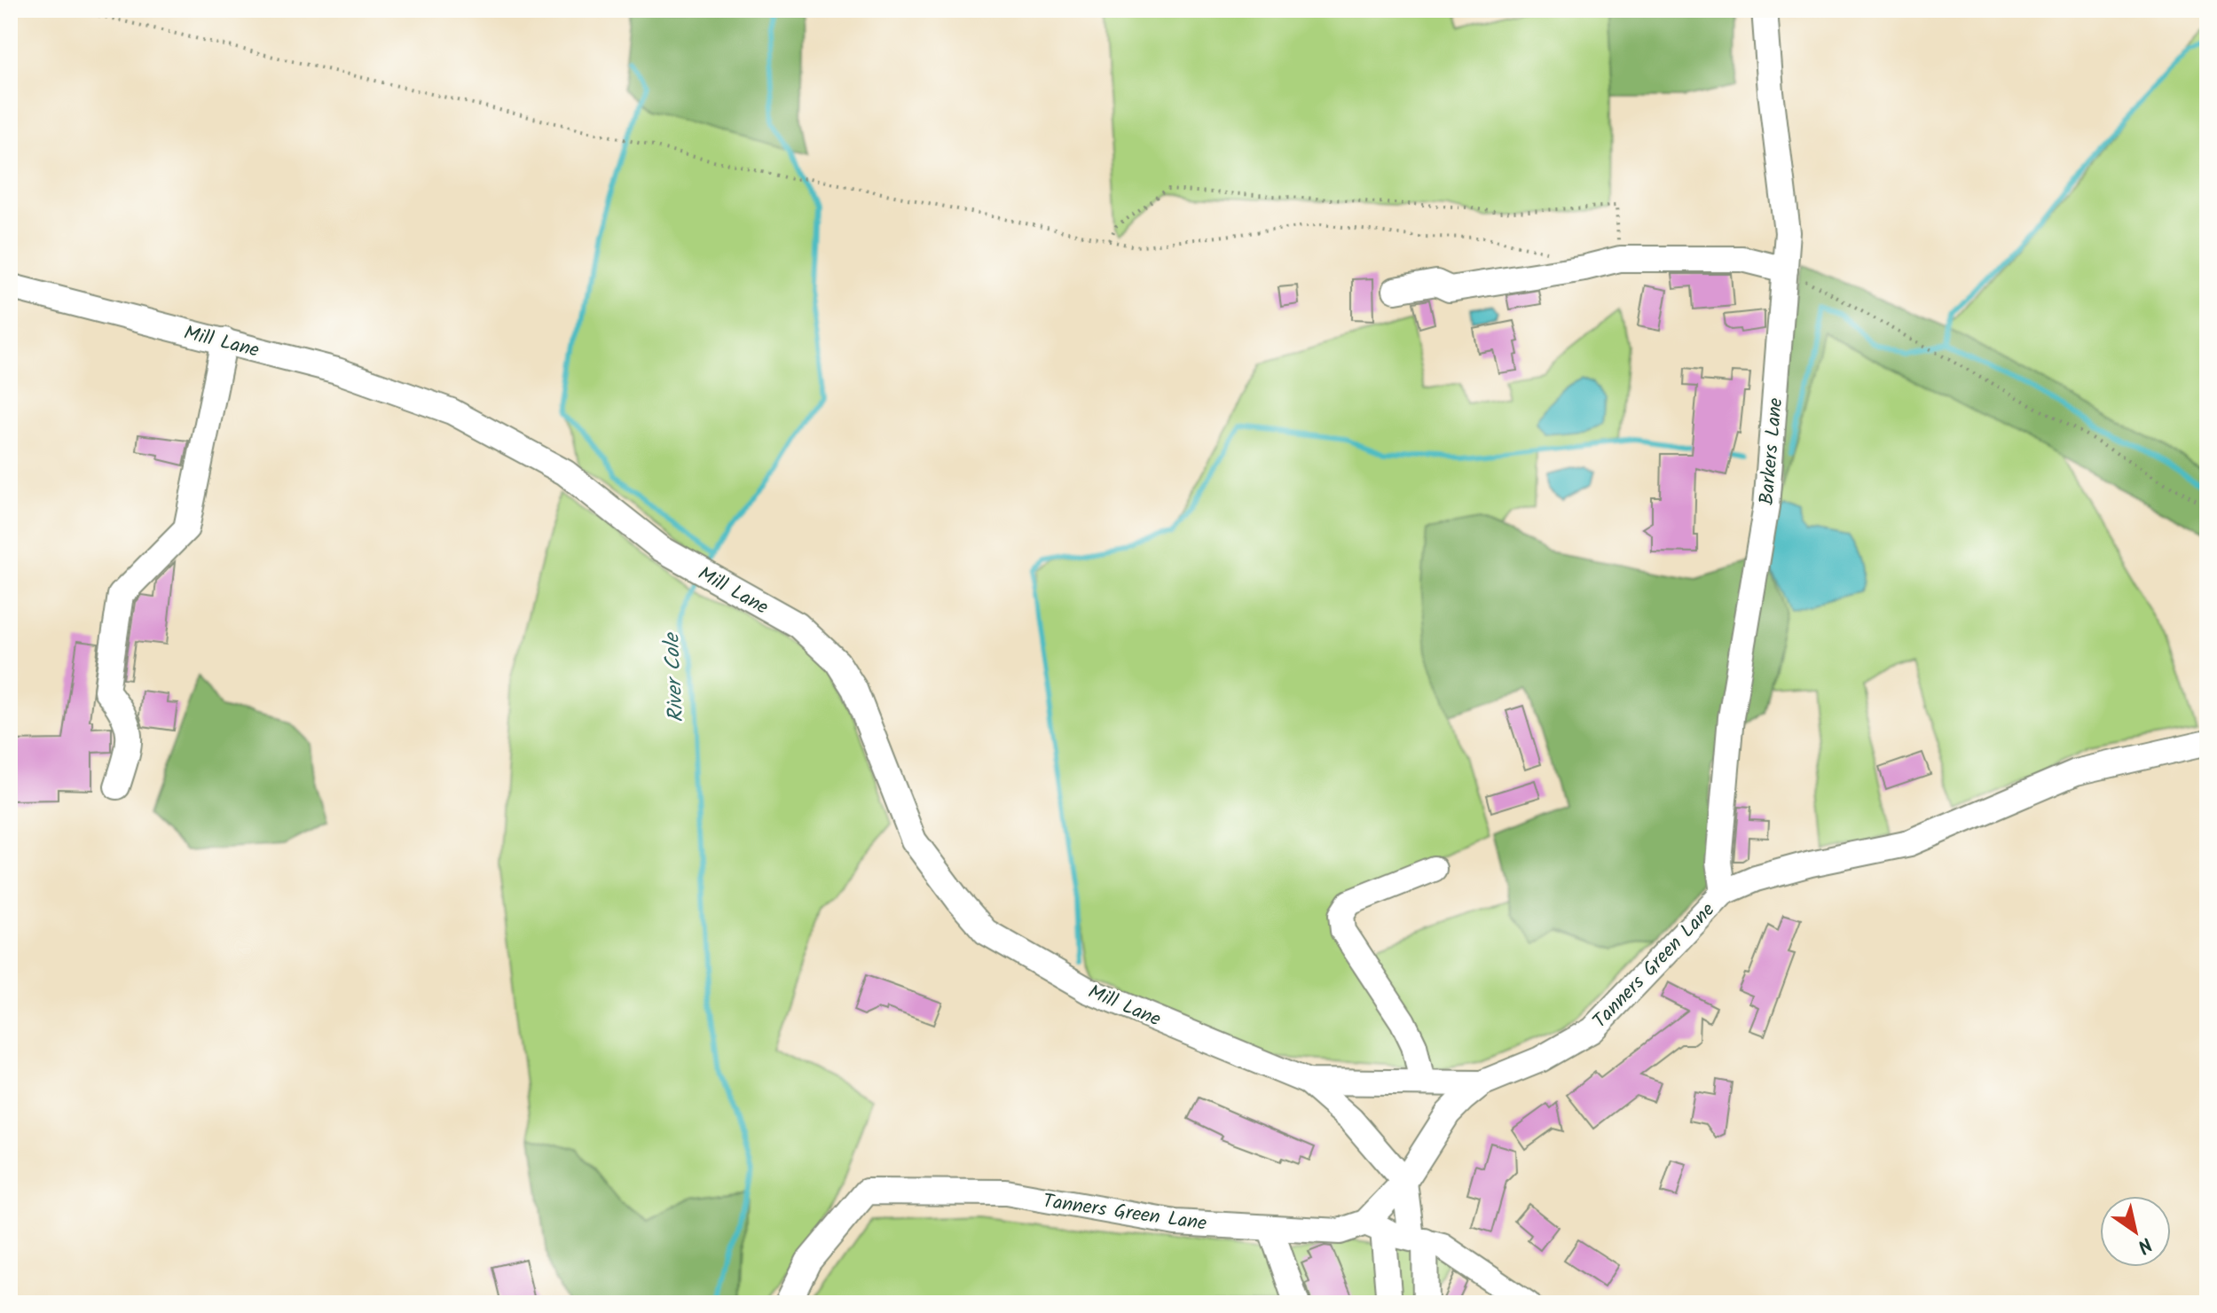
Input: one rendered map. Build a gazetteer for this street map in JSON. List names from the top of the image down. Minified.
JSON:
{"streets":{"street":["Mill Lane","Barkers Lane","Tanners Green Lane"]},"crossings":[["Mill Lane","Tanners Green Lane"],["Barkers Lane","Tanners Green Lane"]],"water":["River Cole"],"north":"bottom right"}
